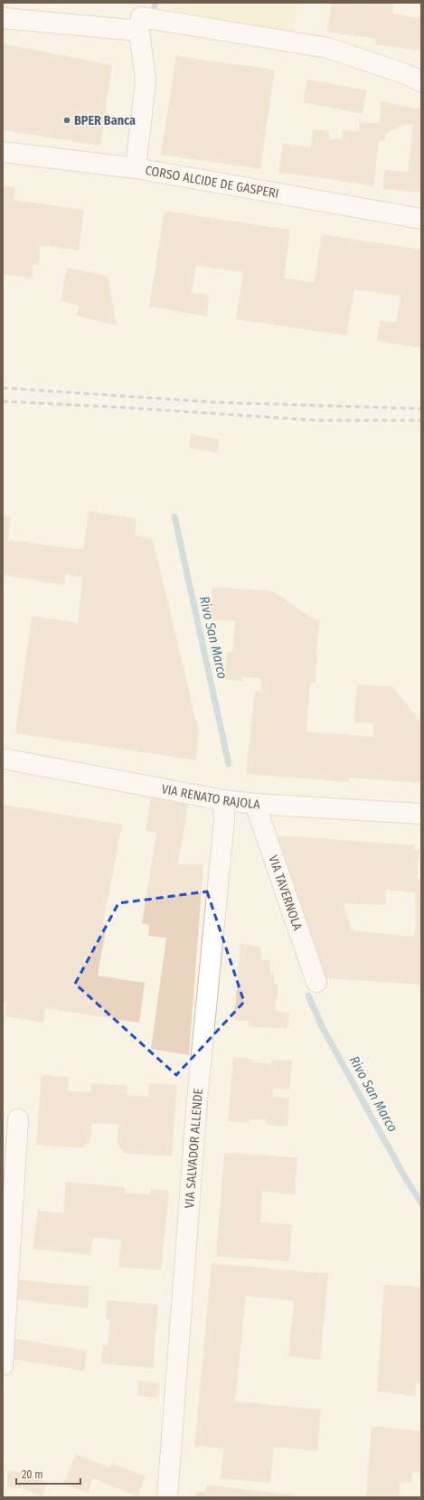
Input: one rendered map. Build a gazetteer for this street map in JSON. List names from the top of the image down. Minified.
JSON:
{"streets":{"street":["CORSO ALCIDE DE GASPERI","VIA RENATO RAJOLA","VIA TAVERNOLA","VIA SALVADOR ALLENDE"]},"crossings":[["VIA RENATO RAJOLA","VIA TAVERNOLA"],["VIA RENATO RAJOLA","VIA SALVADOR ALLENDE"]],"water":["Rivo San Marco"],"places":["BPER Banca"],"scale_bar":"20 m"}
